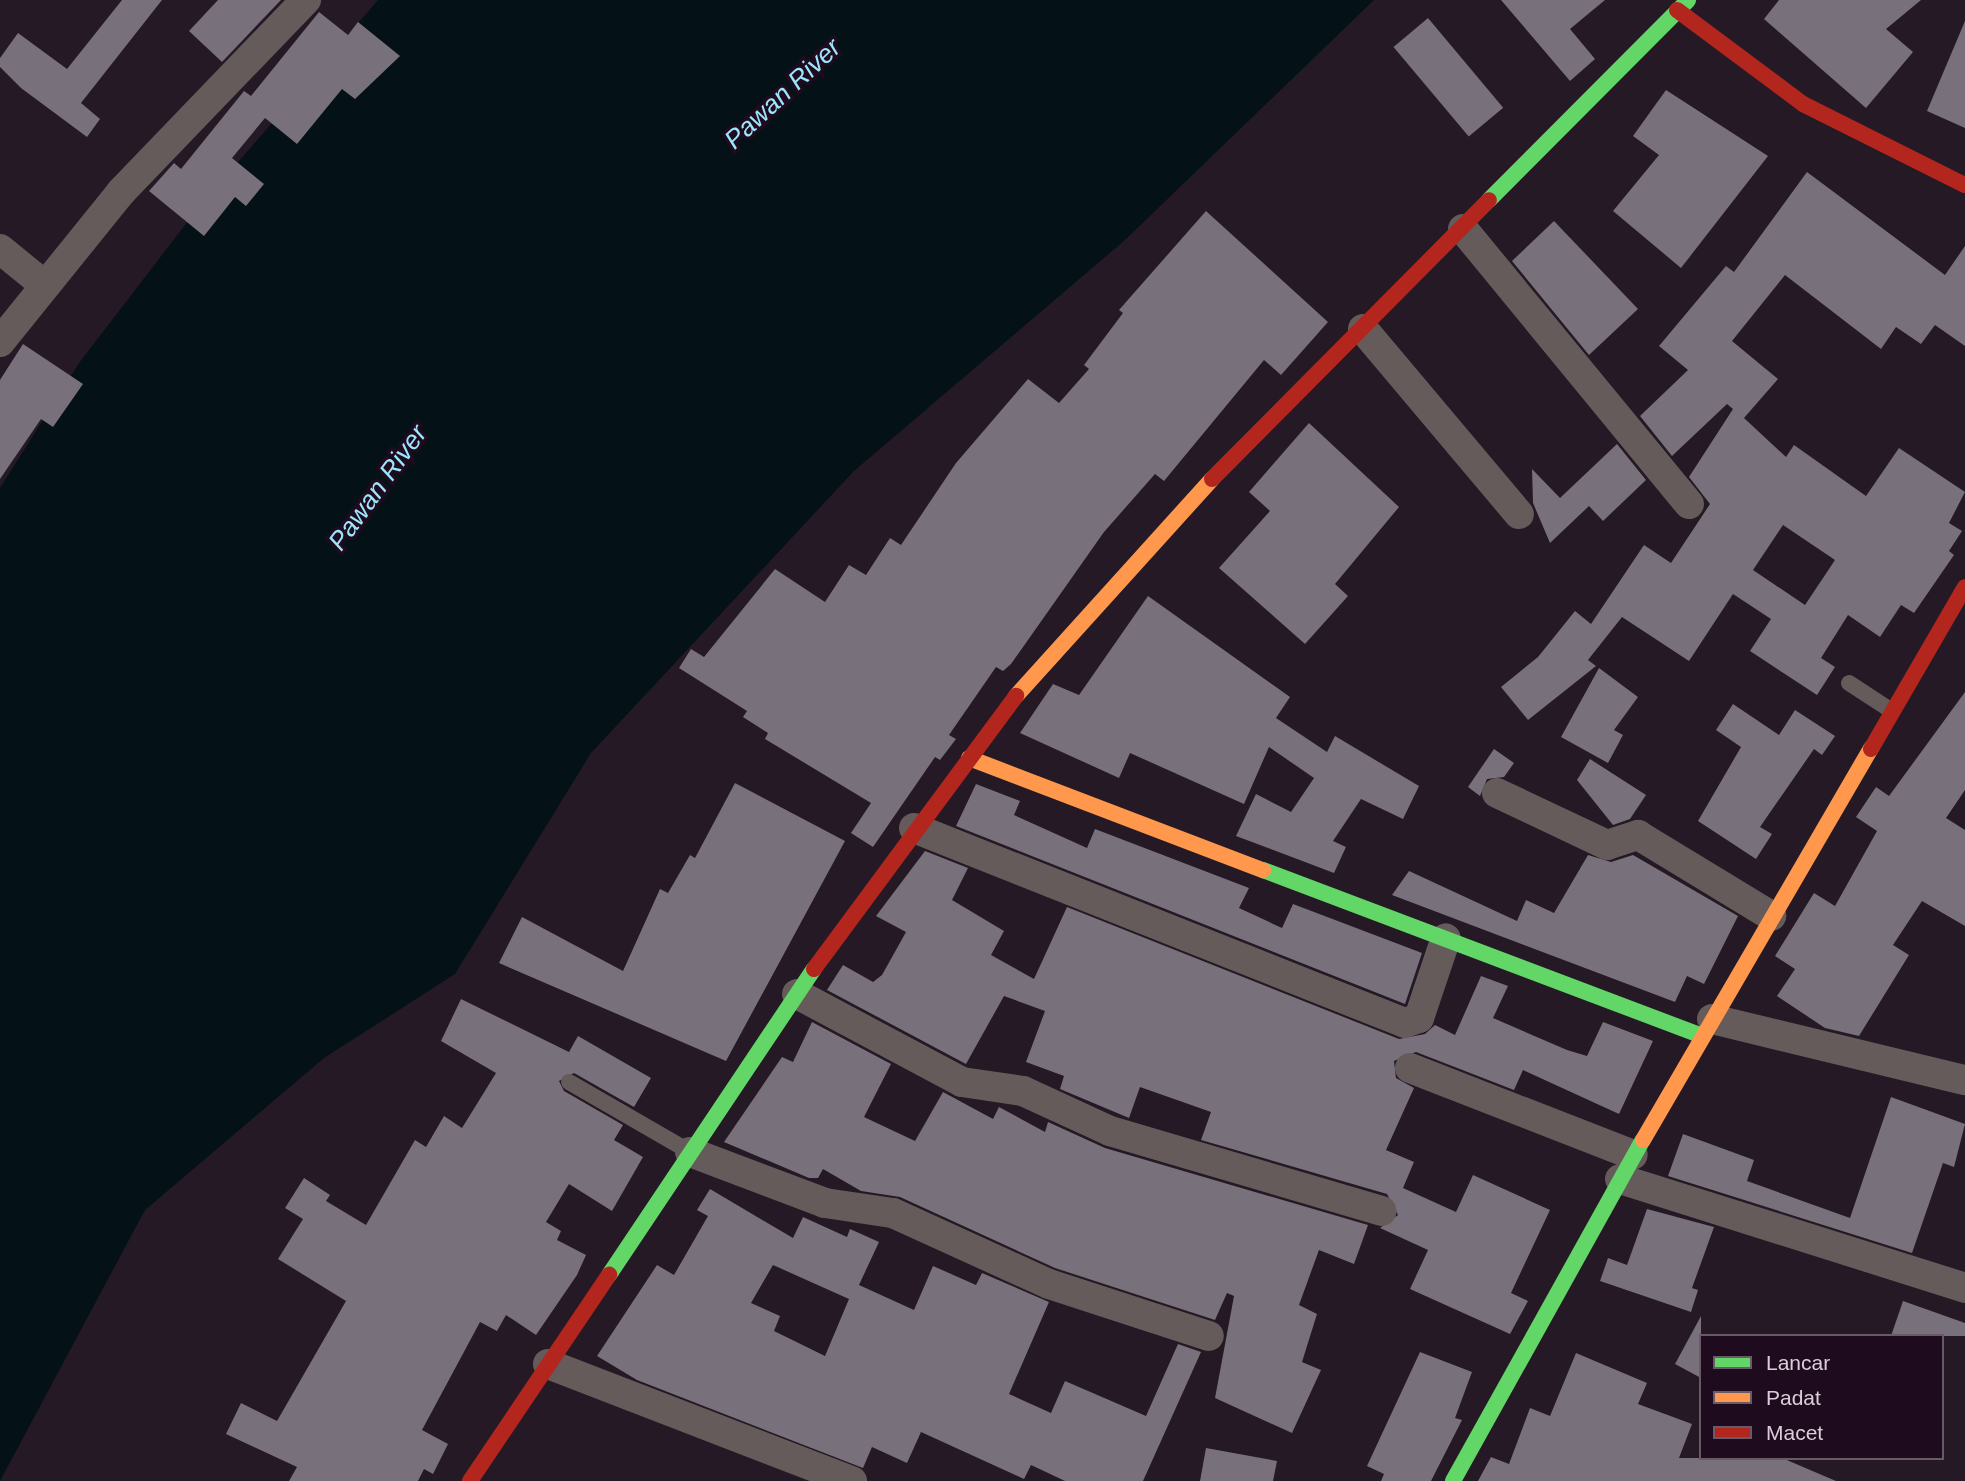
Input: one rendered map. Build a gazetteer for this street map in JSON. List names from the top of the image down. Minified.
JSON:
{"water":["Pawan River"],"legend":["Lancar","Padat","Macet"]}
